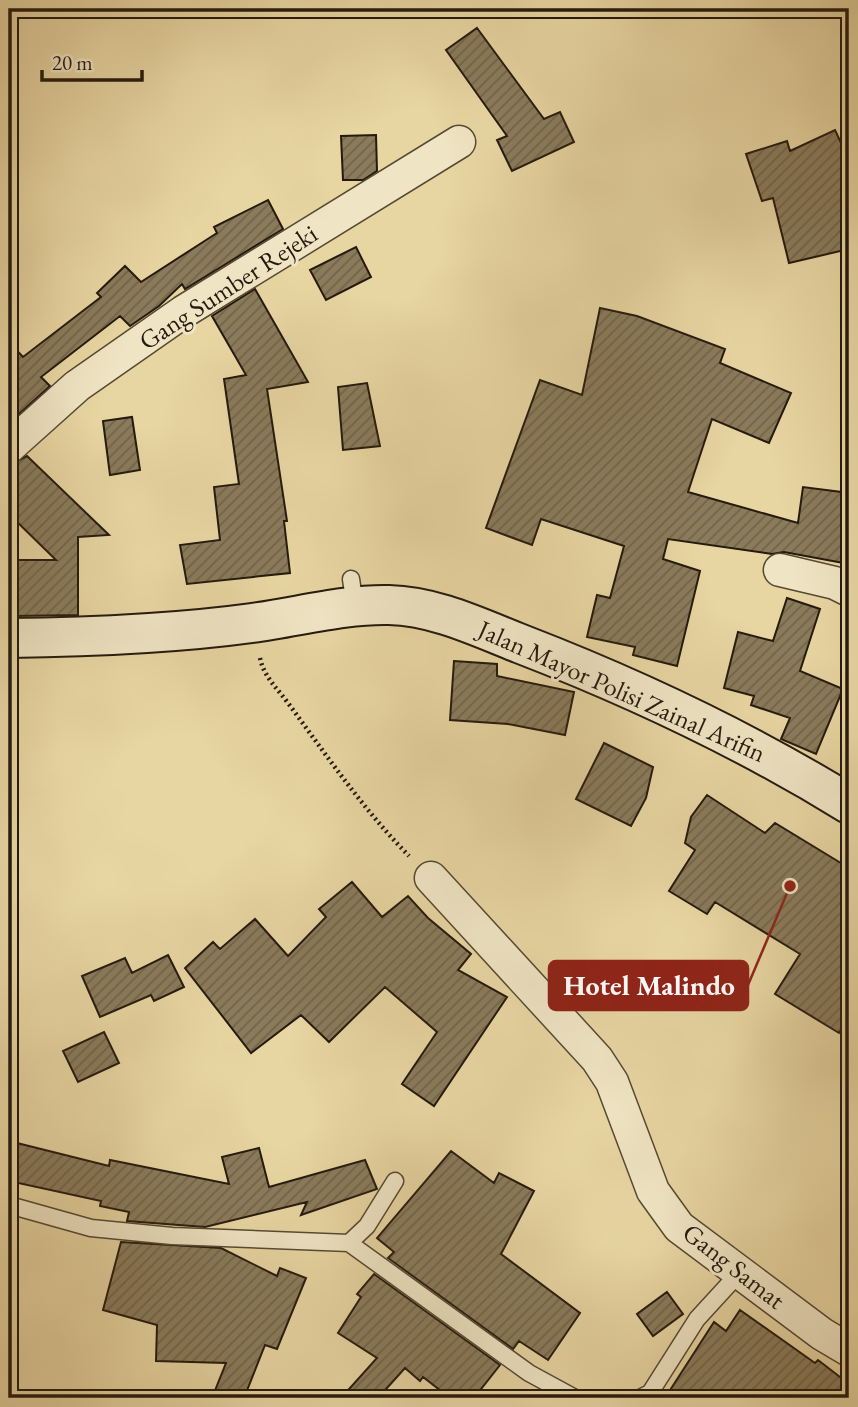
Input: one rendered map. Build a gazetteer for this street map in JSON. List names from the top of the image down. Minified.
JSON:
{"streets":{"main road":["Jalan Mayor Polisi Zainal Arifin"],"street":["Gang Sumber Rejeki","Gang Samat"]},"places":["Hotel Malindo"],"scale_bar":"20 m"}
